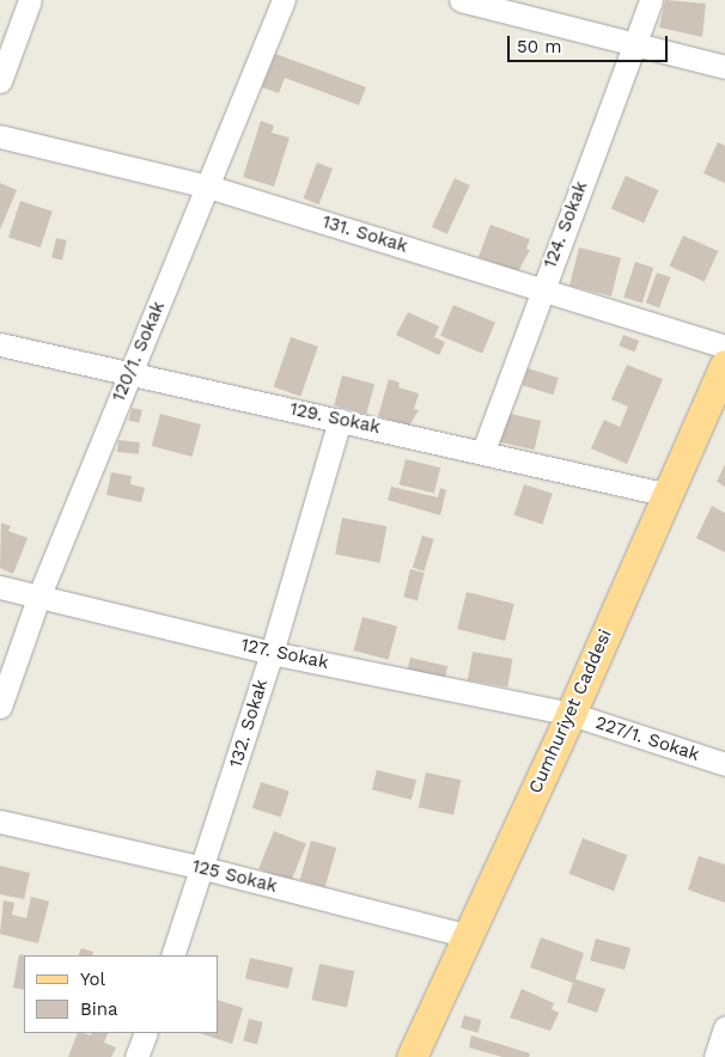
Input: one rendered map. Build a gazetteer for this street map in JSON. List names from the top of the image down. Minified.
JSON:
{"streets":{"main road":["Cumhuriyet Caddesi"],"street":["124. Sokak","131. Sokak","120/1. Sokak","129. Sokak","127. Sokak","132. Sokak","227/1. Sokak","125 Sokak"]},"crossings":[["124. Sokak","131. Sokak"],["124. Sokak","129. Sokak"],["131. Sokak","120/1. Sokak"],["120/1. Sokak","129. Sokak"],["120/1. Sokak","127. Sokak"],["129. Sokak","Cumhuriyet Caddesi"],["129. Sokak","132. Sokak"],["127. Sokak","Cumhuriyet Caddesi"],["127. Sokak","132. Sokak"],["127. Sokak","227/1. Sokak"],["Cumhuriyet Caddesi","227/1. Sokak"],["Cumhuriyet Caddesi","125 Sokak"],["132. Sokak","125 Sokak"]],"legend":["Yol","Bina"],"scale_bar":"50 m"}
